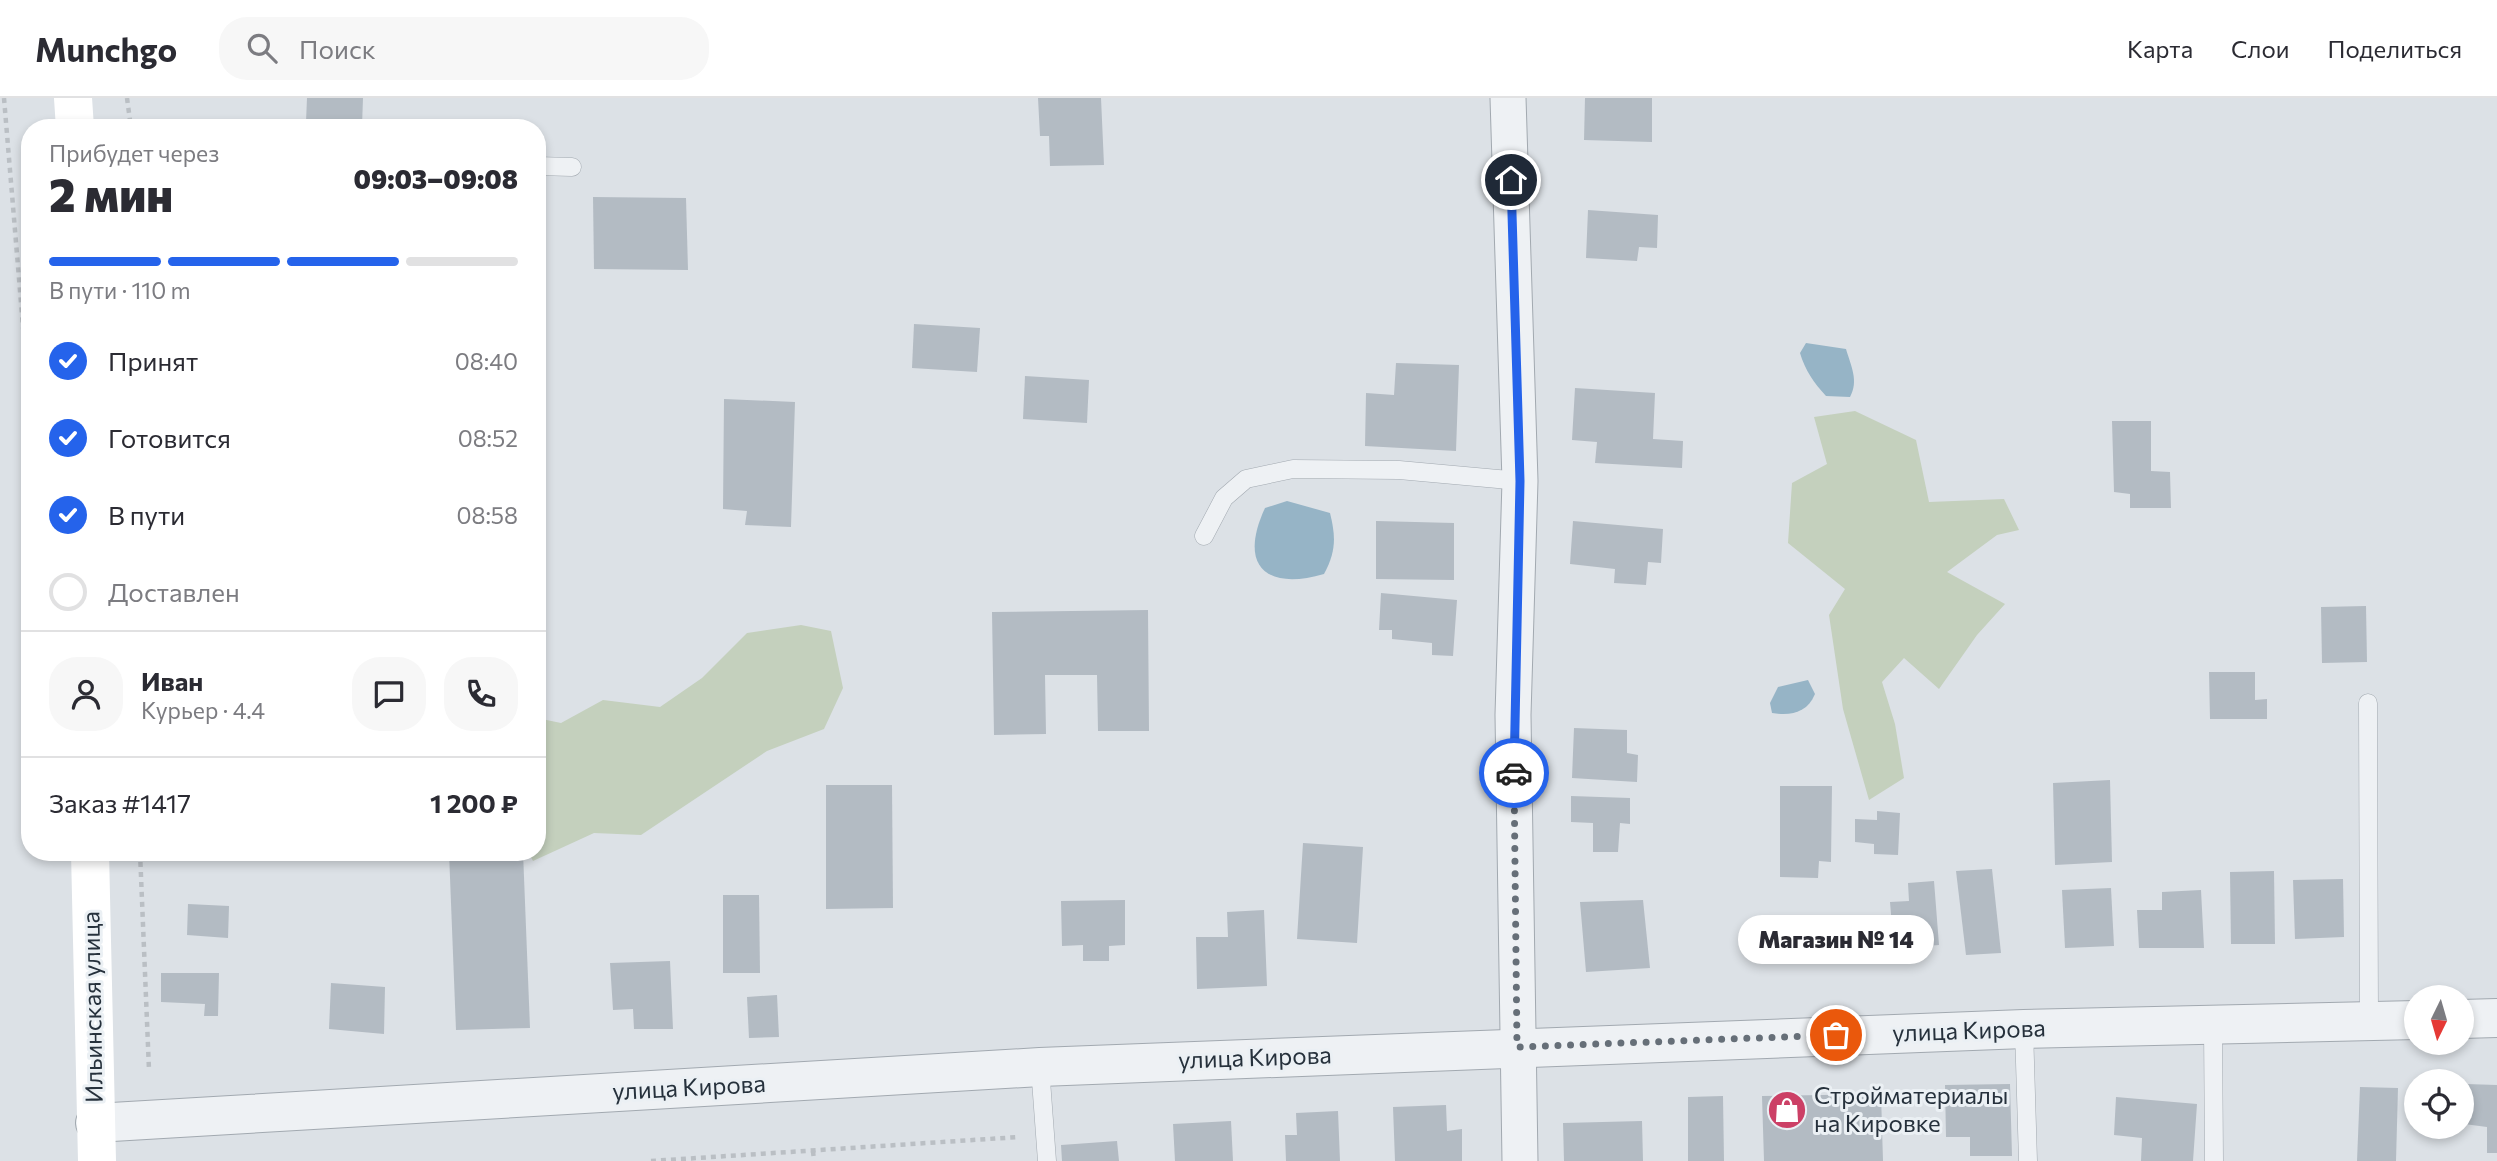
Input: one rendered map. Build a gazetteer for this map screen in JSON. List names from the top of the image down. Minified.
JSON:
{"streets":{"main road":["Ильинская улица"],"street":["улица Кирова"]},"crossings":[["Ильинская улица","улица Кирова"]],"places":{"other":["Магазин № 14"],"shop":["Стройматериалы на Кировке"]},"north":"bottom","page":{"header":"Munchgo","search":"Поиск","nav":["Карта","Слои","Поделиться"],"heading":["2 мин","Прибудет через","09:03–09:08"],"panel":["Иван","Курьер · 4.4","Заказ #1417","1 200 ₽"],"bar":"В пути · 110 m","list":[["Принят","08:40"],["Готовится","08:52"],["В пути","08:58"],"Доставлен"],"bubble":"Магазин № 14"}}
